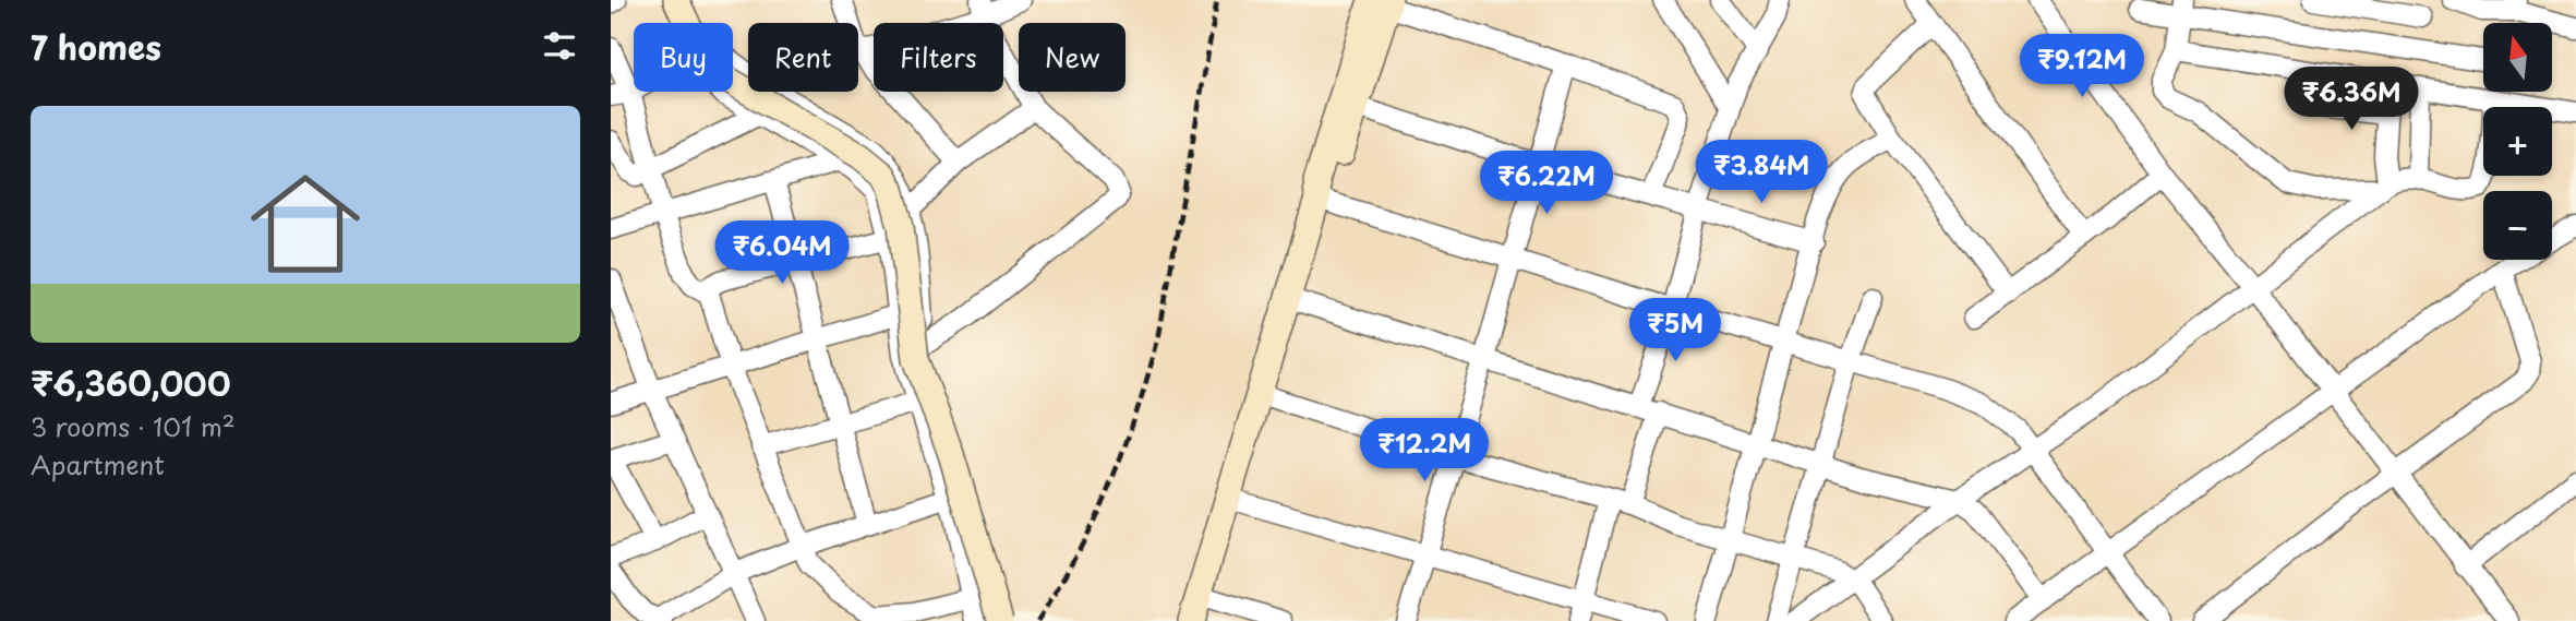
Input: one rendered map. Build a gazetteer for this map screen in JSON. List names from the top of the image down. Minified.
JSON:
{"north":"top","page":{"heading":"7 homes","map_buttons":["+","−"],"chip":["Buy","Rent","Filters","New"],"price":["₹9.12M","₹6.36M","₹3.84M","₹6.22M","₹6.04M","₹5M","₹12.2M"],"list":[{"name":"₹6,360,000","note":"3 rooms · 101 m² · Apartment"}]}}
